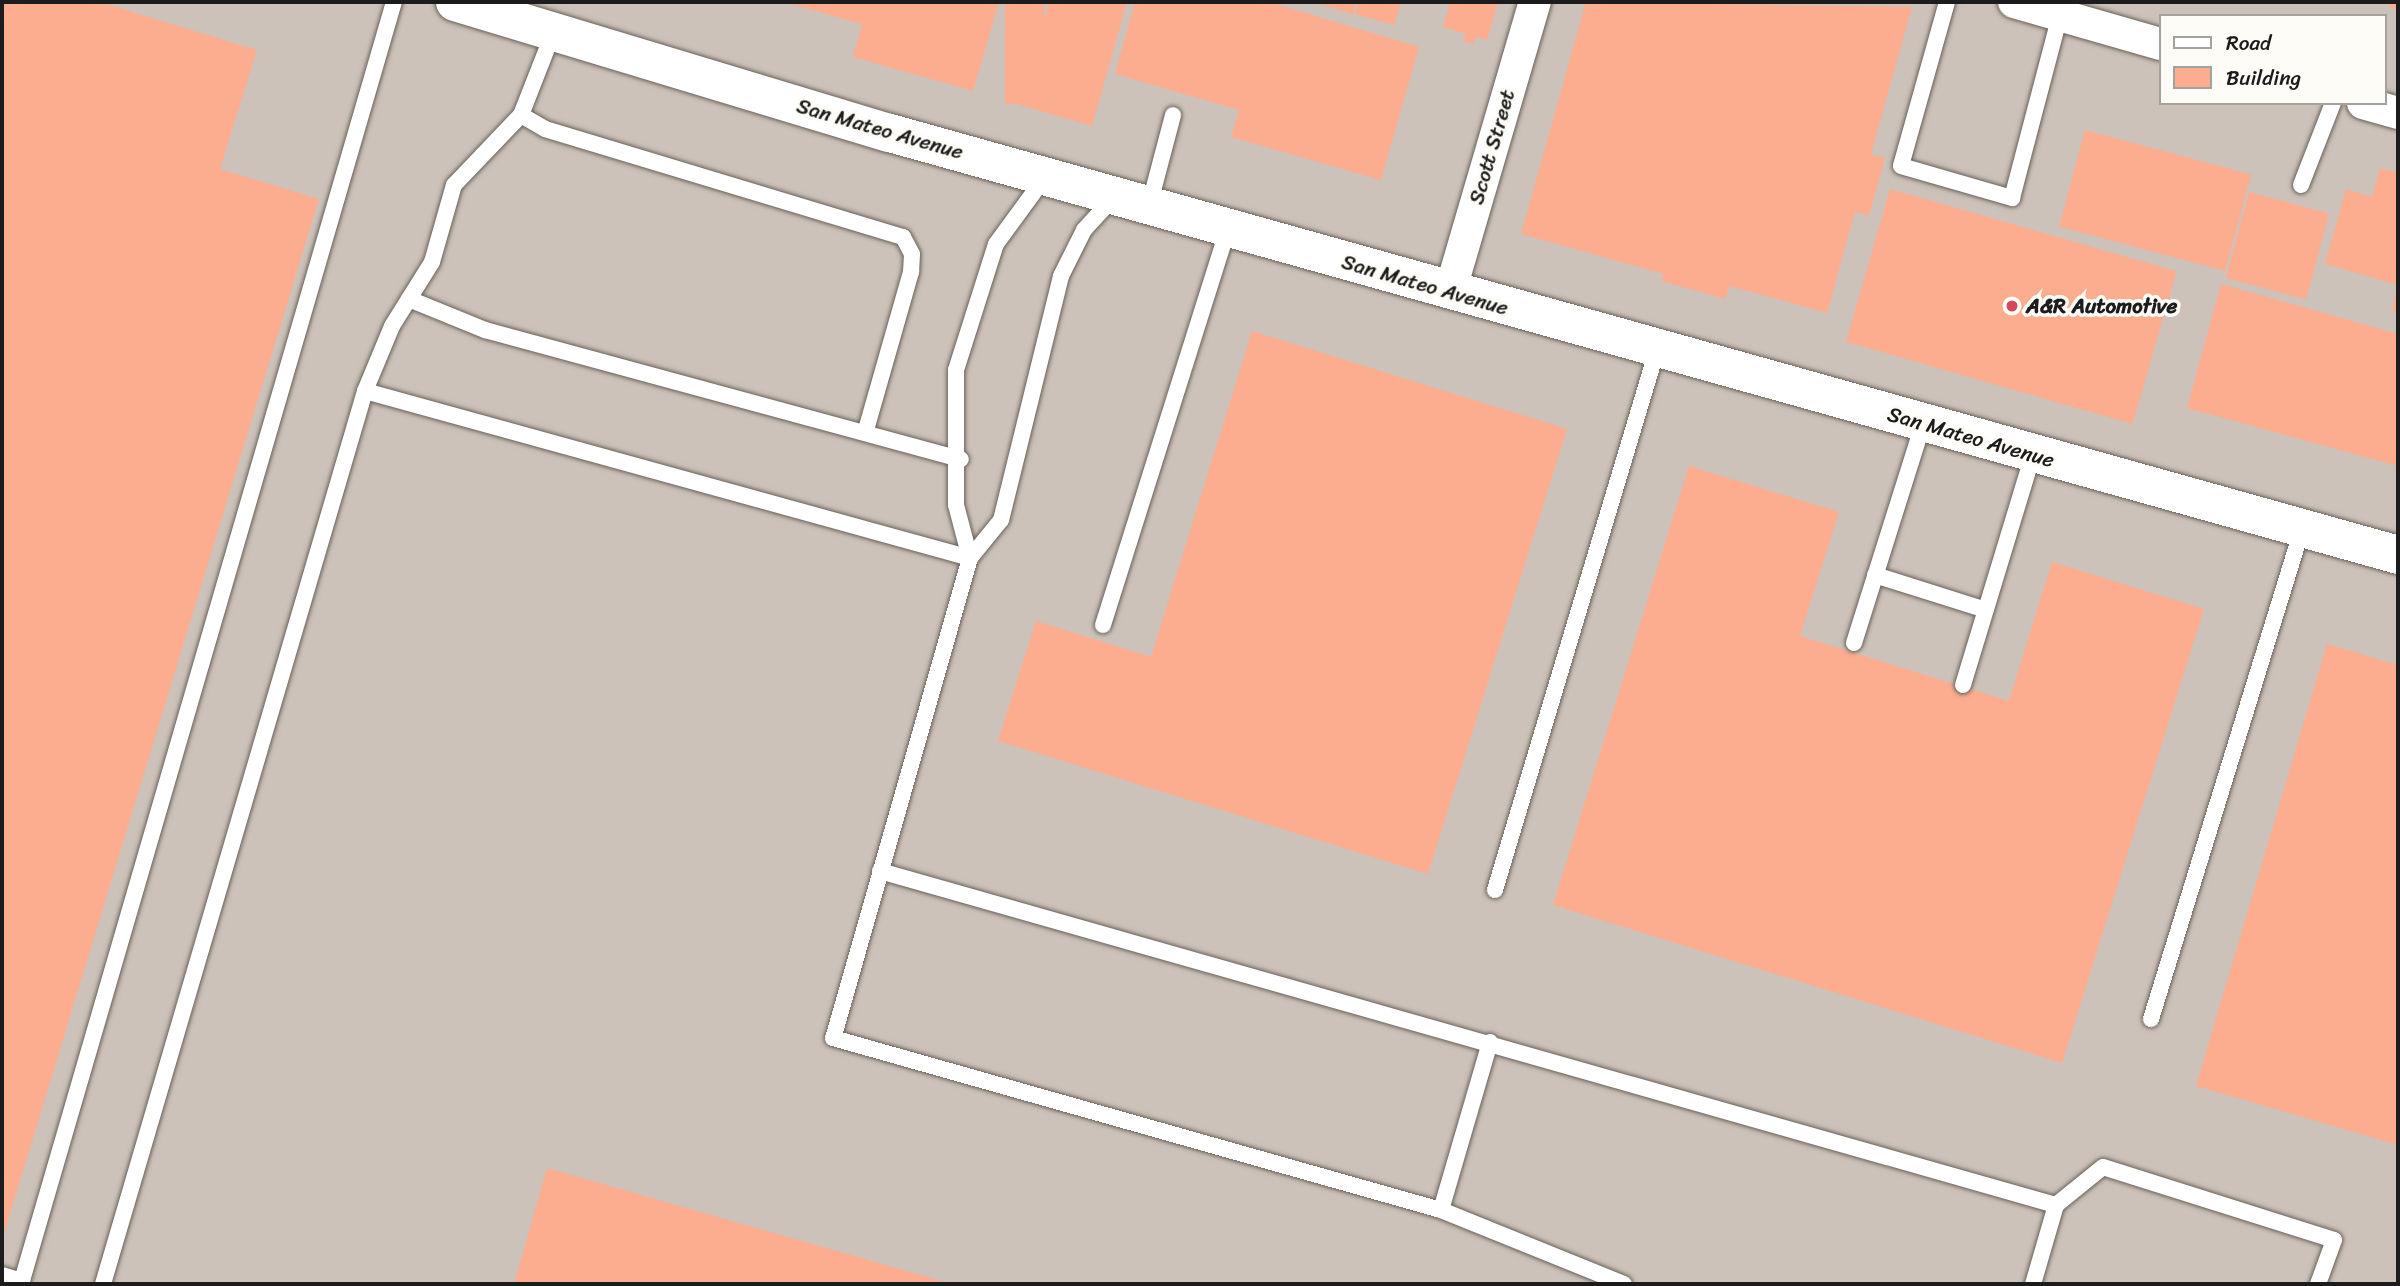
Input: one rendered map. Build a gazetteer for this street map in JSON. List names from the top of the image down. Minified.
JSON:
{"streets":{"main road":["San Mateo Avenue"],"street":["Scott Street"]},"crossings":[["San Mateo Avenue","Scott Street"]],"places":["A&R Automotive"],"legend":["Road","Building"]}
